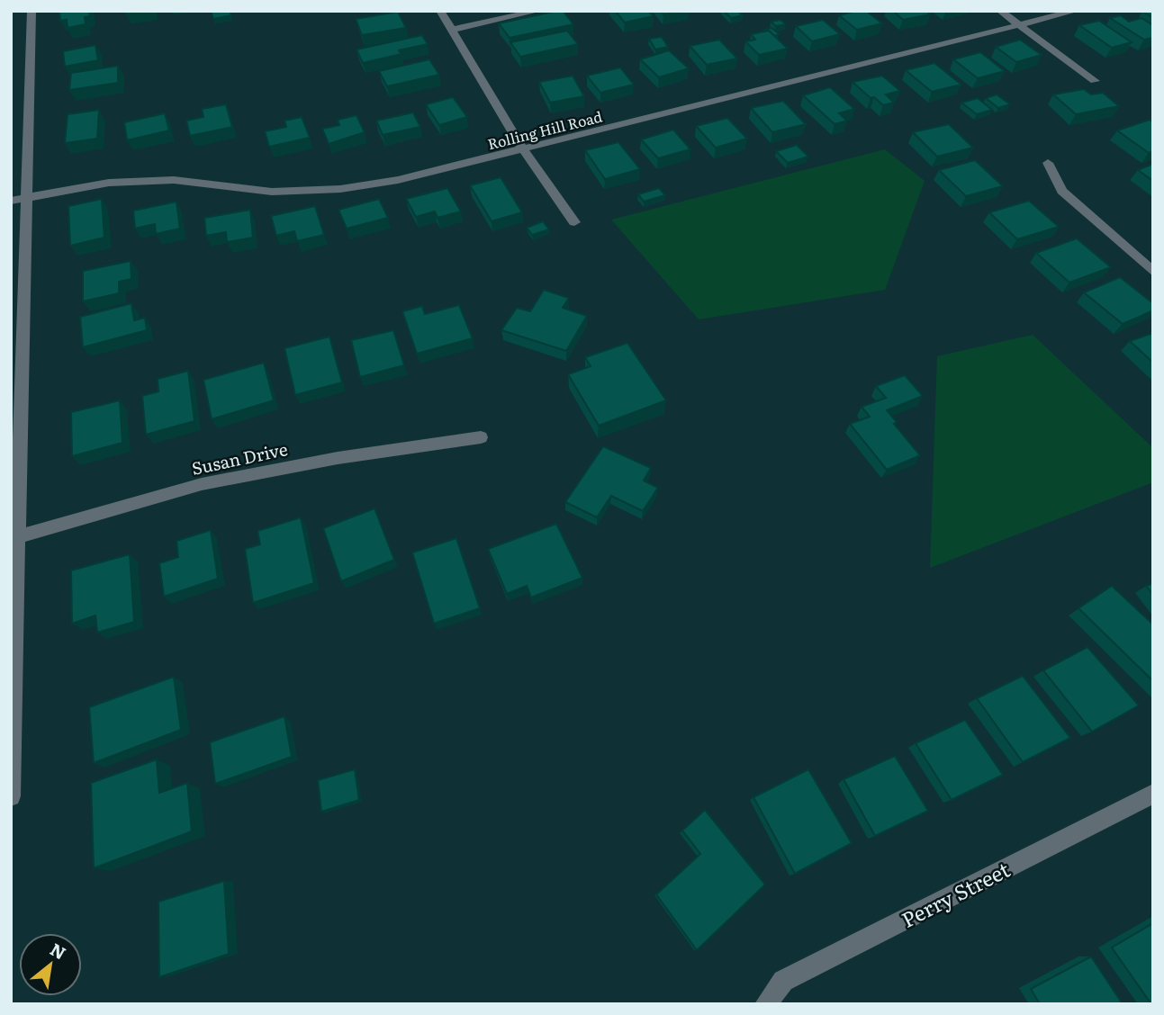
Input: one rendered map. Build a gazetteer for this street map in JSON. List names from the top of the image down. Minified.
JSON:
{"streets":{"street":["Rolling Hill Road","Susan Drive","Perry Street"]},"north":"top right"}
